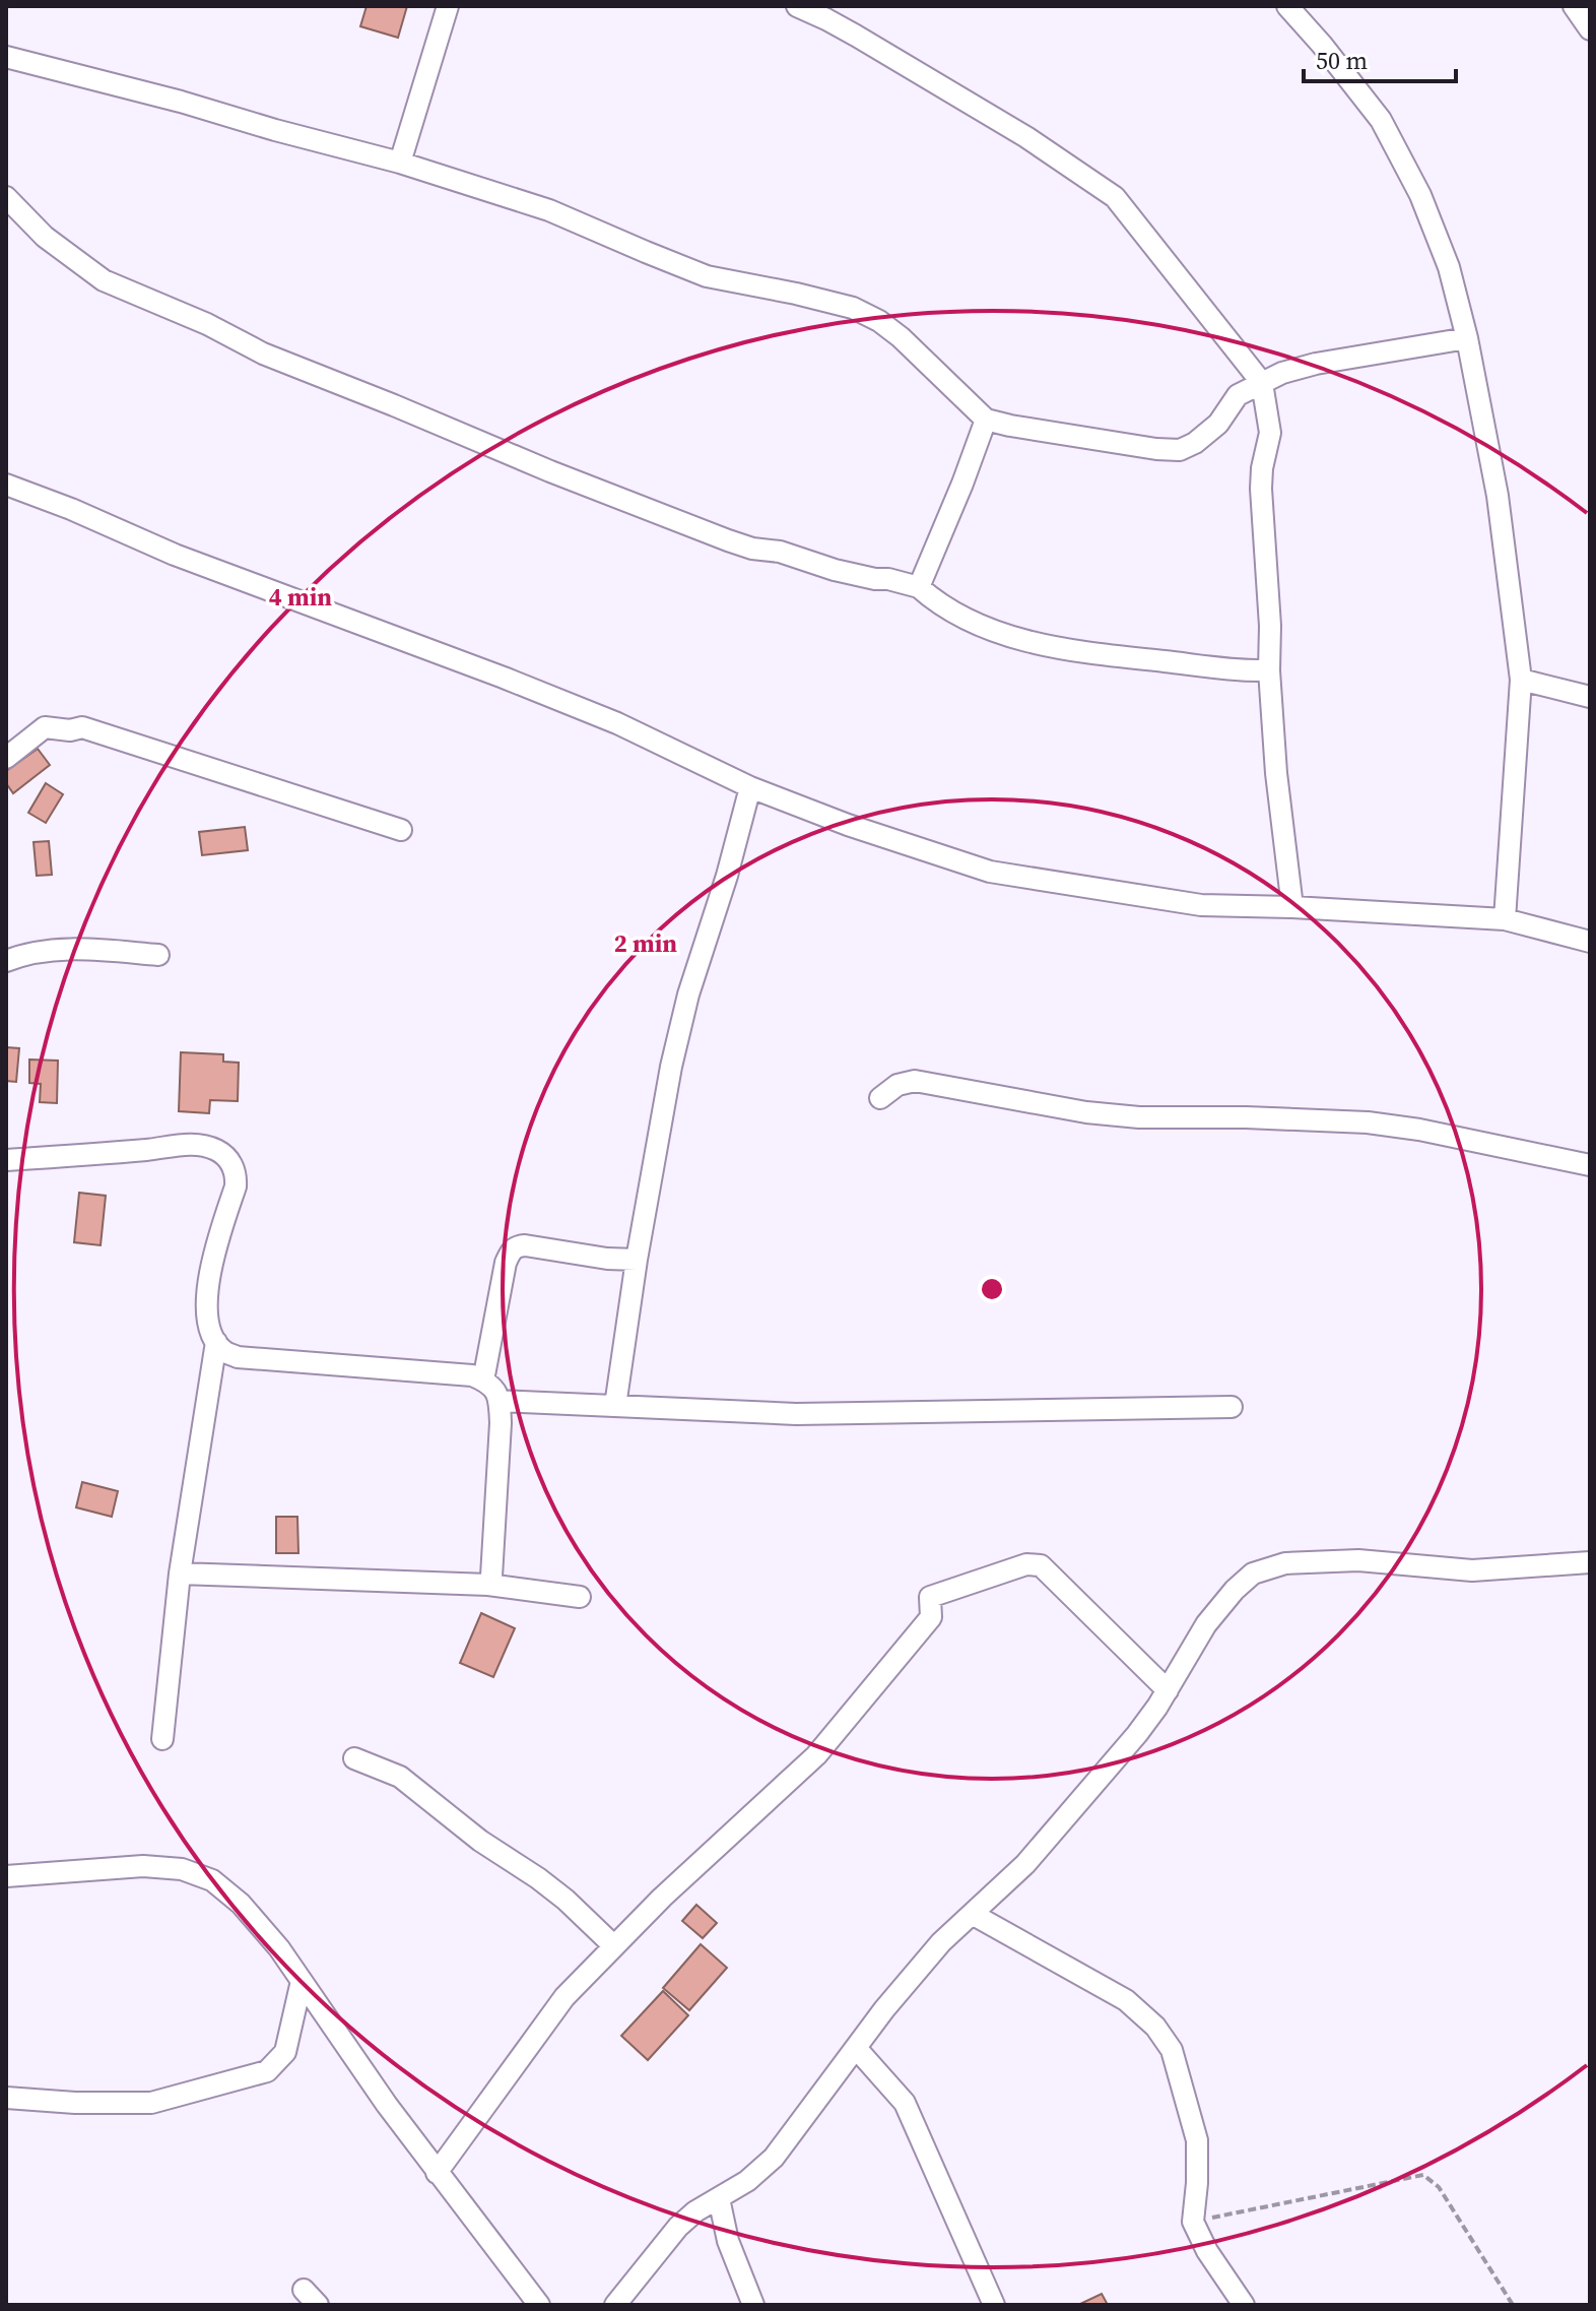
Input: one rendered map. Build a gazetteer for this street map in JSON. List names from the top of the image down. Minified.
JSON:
{"scale_bar":"50 m","rings":["4 min","2 min"]}
